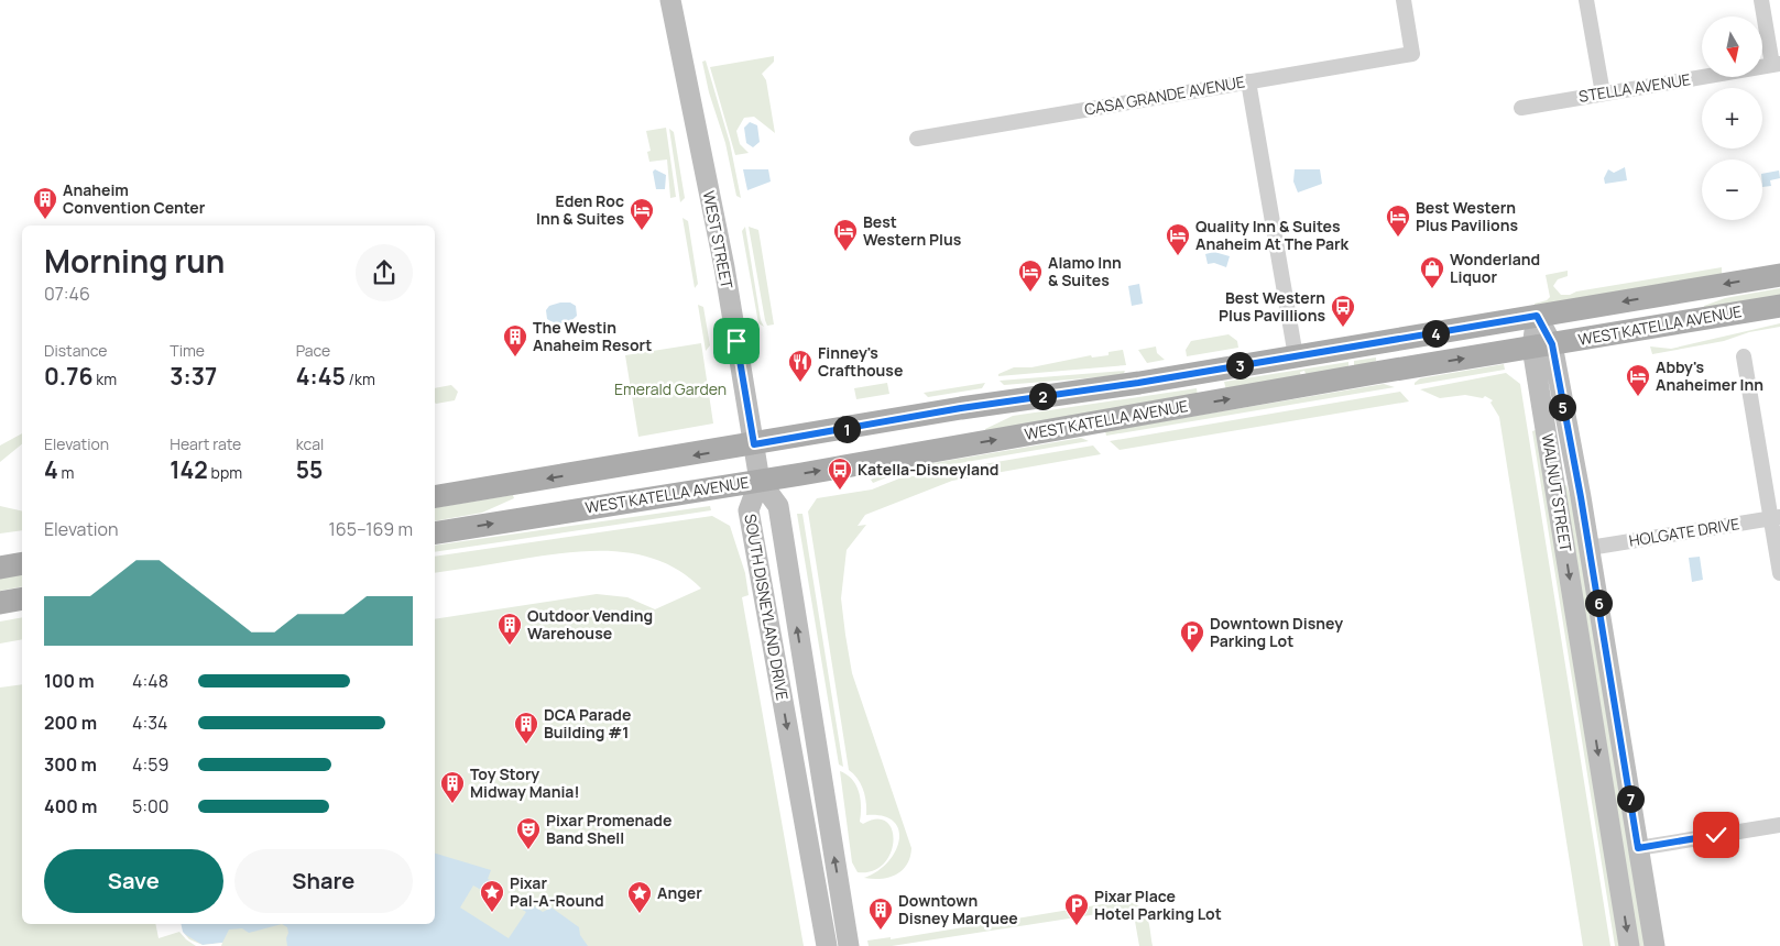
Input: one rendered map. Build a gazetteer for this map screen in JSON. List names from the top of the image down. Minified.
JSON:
{"streets":{"main road":["WEST STREET","WEST KATELLA AVENUE","WALNUT STREET","SOUTH DISNEYLAND DRIVE"],"street":["STELLA AVENUE","CASA GRANDE AVENUE","HOLGATE DRIVE"]},"crossings":[["WEST STREET","WEST KATELLA AVENUE"],["WEST STREET","SOUTH DISNEYLAND DRIVE"],["WEST KATELLA AVENUE","WALNUT STREET"],["WEST KATELLA AVENUE","SOUTH DISNEYLAND DRIVE"],["WALNUT STREET","HOLGATE DRIVE"]],"parks":["Emerald Garden"],"places":{"building":["Anaheim Convention Center","The Westin Anaheim Resort","Outdoor Vending Warehouse","DCA Parade Building #1","Toy Story Midway Mania!","Downtown Disney Marquee"],"hotel":["Eden Roc Inn & Suites","Best Western Plus Pavilions","Best Western Plus","Quality Inn & Suites Anaheim At The Park","Alamo Inn & Suites","Abby's Anaheimer Inn"],"shop":["Wonderland Liquor"],"bus stop":["Best Western Plus Pavillions","Katella-Disneyland"],"restaurant":["Finney's Crafthouse"],"parking":["Downtown Disney Parking Lot","Pixar Place Hotel Parking Lot"],"theatre":["Pixar Promenade Band Shell"],"place":["Pixar Pal-A-Round","Anger"]},"north":"bottom","page":{"map_buttons":["+","−"],"heading":["Morning run","07:46"],"stats":[["Distance","0.76 km"],["Time","3:37"],["Pace","4:45 /km"],["Elevation","4 m"],["Heart rate","142 bpm"],["kcal","55"]],"pins":["4","3","2","5","1","6","7"],"chart":["Elevation","165–169 m"],"list":[{"name":"100 m","note":"4:48"},{"name":"200 m","note":"4:34"},{"name":"300 m","note":"4:59"},{"name":"400 m","note":"5:00"}],"buttons":["Save","Share"]}}
